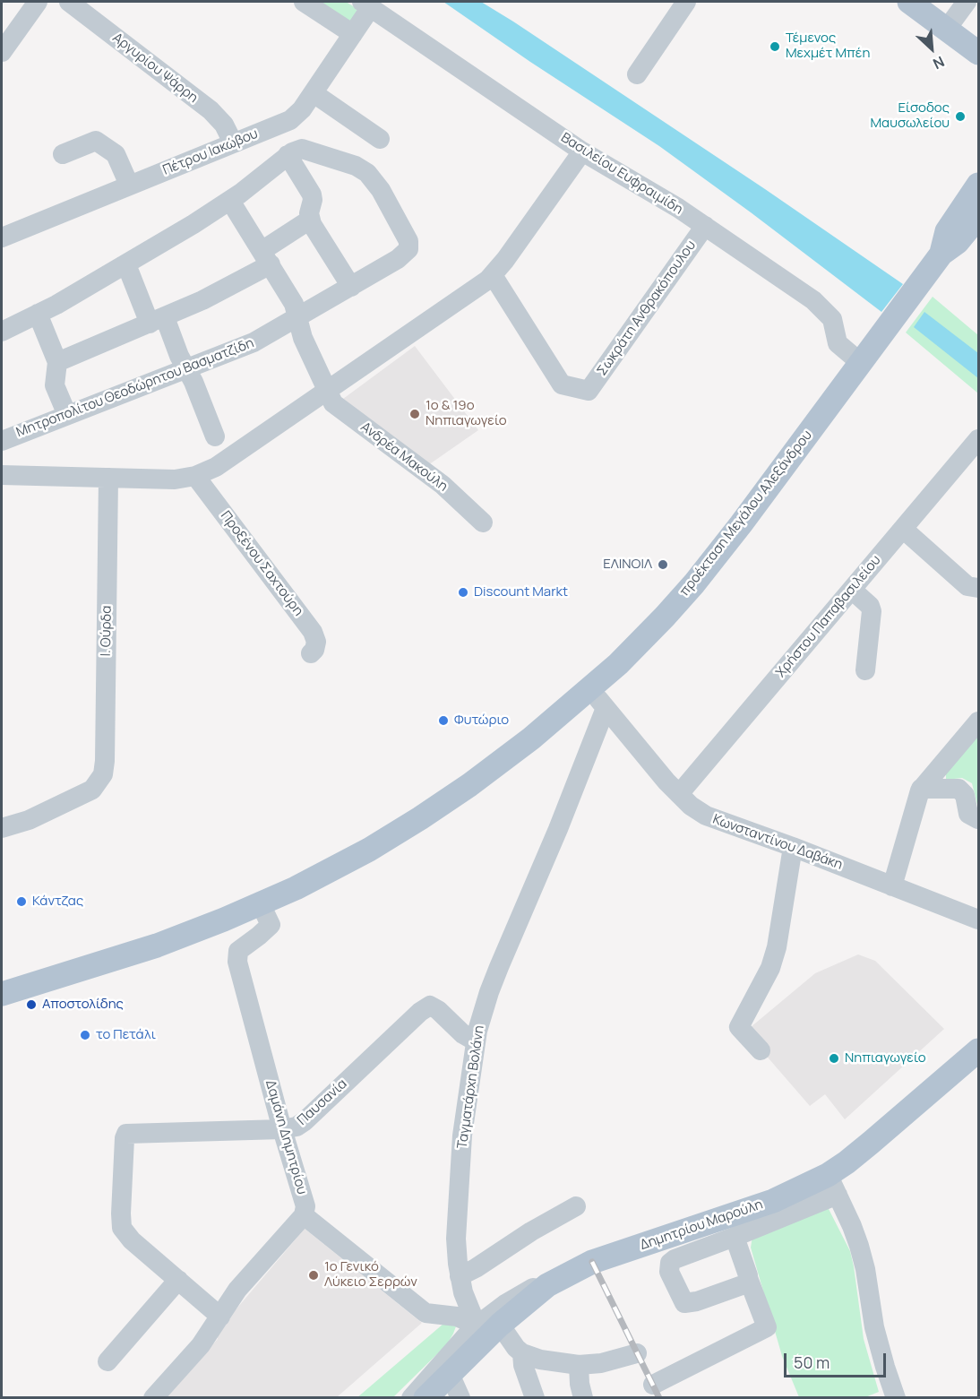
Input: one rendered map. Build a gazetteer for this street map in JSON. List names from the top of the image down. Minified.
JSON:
{"streets":{"main road":["προέκταση Μεγάλου Αλεξάνδρου","Δημητρίου Μαρούλη"],"street":["Αργυρίου Ψάρρη","Πέτρου Ιακώβου","Βασιλείου Ευφραιμίδη","Σωκράτη Ανθρακόπουλου","Μητροπολίτου Θεοδώρητου Βασματζίδη","Ανδρέα Μακούλη","Προξένου Σαχτούρη","Χρήστου Παπαβασιλείου","Ι. Ούρδα","Κωνσταντίνου Δαβάκη","Ταγματάρχη Βολάνη","Παυσανία","Δαμάνη Δημητρίου"]},"crossings":[["Αργυρίου Ψάρρη","Πέτρου Ιακώβου"],["Πέτρου Ιακώβου","Βασιλείου Ευφραιμίδη"],["Βασιλείου Ευφραιμίδη","Σωκράτη Ανθρακόπουλου"],["Βασιλείου Ευφραιμίδη","προέκταση Μεγάλου Αλεξάνδρου"],["Μητροπολίτου Θεοδώρητου Βασματζίδη","Ανδρέα Μακούλη"],["προέκταση Μεγάλου Αλεξάνδρου","Κωνσταντίνου Δαβάκη"],["προέκταση Μεγάλου Αλεξάνδρου","Δαμάνη Δημητρίου"],["Χρήστου Παπαβασιλείου","Κωνσταντίνου Δαβάκη"],["Κωνσταντίνου Δαβάκη","Ταγματάρχη Βολάνη"],["Ταγματάρχη Βολάνη","Παυσανία"],["Ταγματάρχη Βολάνη","Δημητρίου Μαρούλη"],["Παυσανία","Δαμάνη Δημητρίου"]],"places":["Τέμενος Μεχμέτ Μπέη","Είσοδος Μαυσωλείου","1ο & 19ο Νηπιαγωγείο","ΕΛΙΝΟΙΛ","Discount Markt","Φυτώριο","Κάντζας","Αποστολίδης","το Πετάλι","Νηπιαγωγείο","1ο Γενικό Λύκειο Σερρών"],"scale_bar":"50 m","north":"bottom right"}
